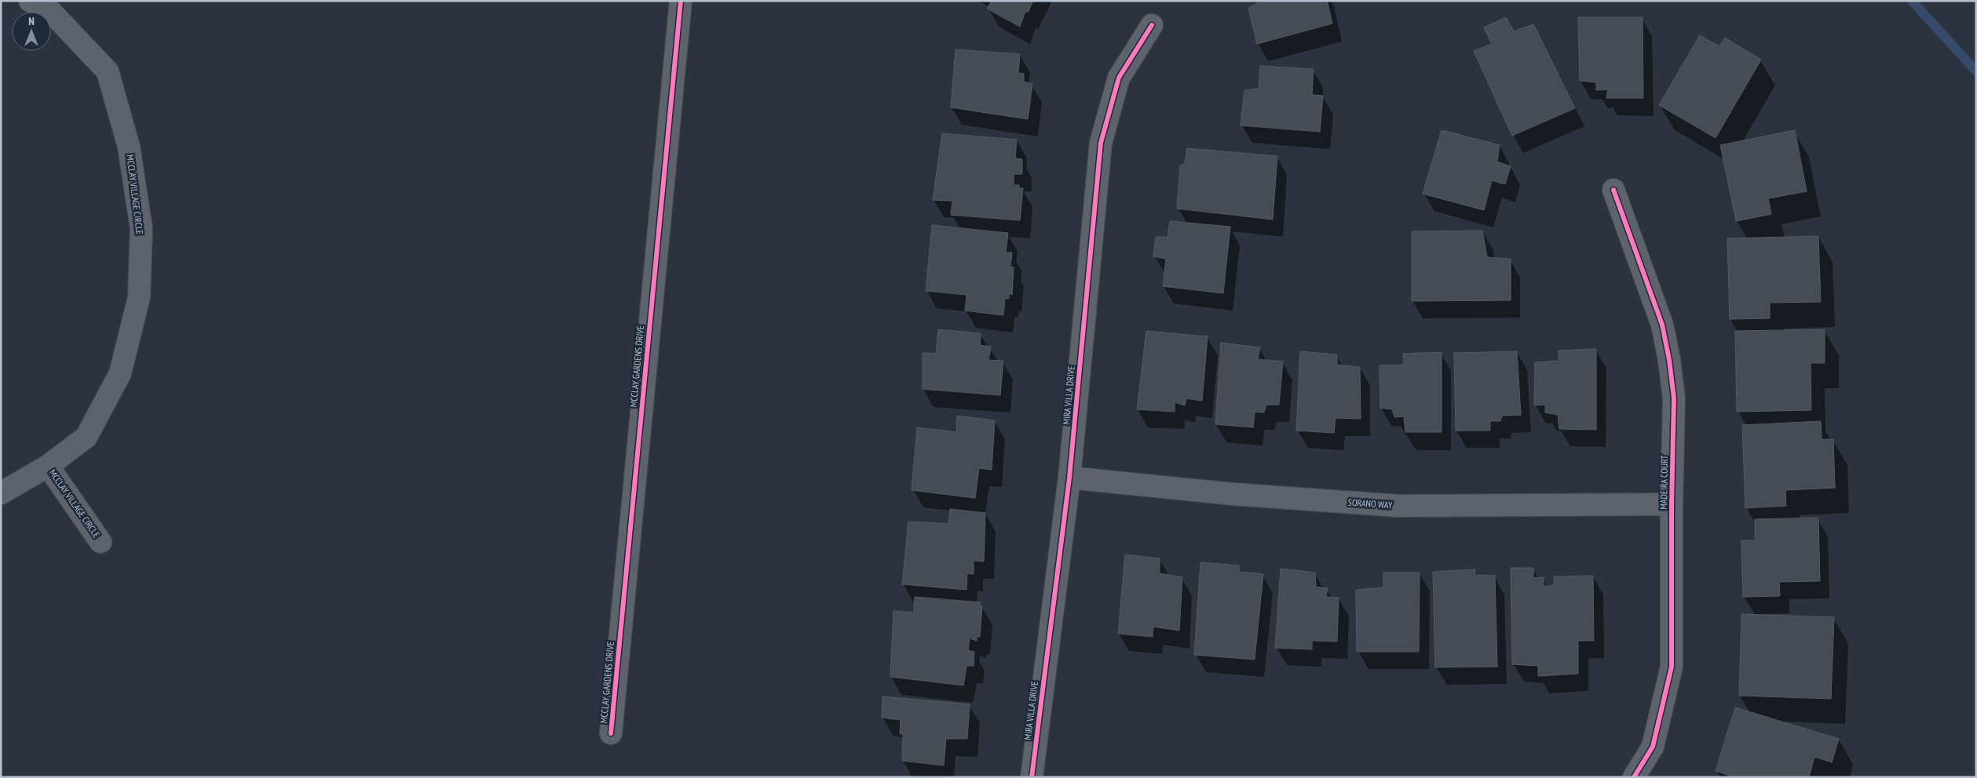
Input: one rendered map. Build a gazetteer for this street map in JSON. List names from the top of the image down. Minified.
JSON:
{"streets":{"street":["MCCLAY VILLAGE CIRCLE","MCCLAY GARDENS DRIVE","MIRA VILLA DRIVE","MADEIRA COURT","SORANO WAY"]},"crossings":[["MIRA VILLA DRIVE","SORANO WAY"],["MADEIRA COURT","SORANO WAY"]],"north":"top"}
